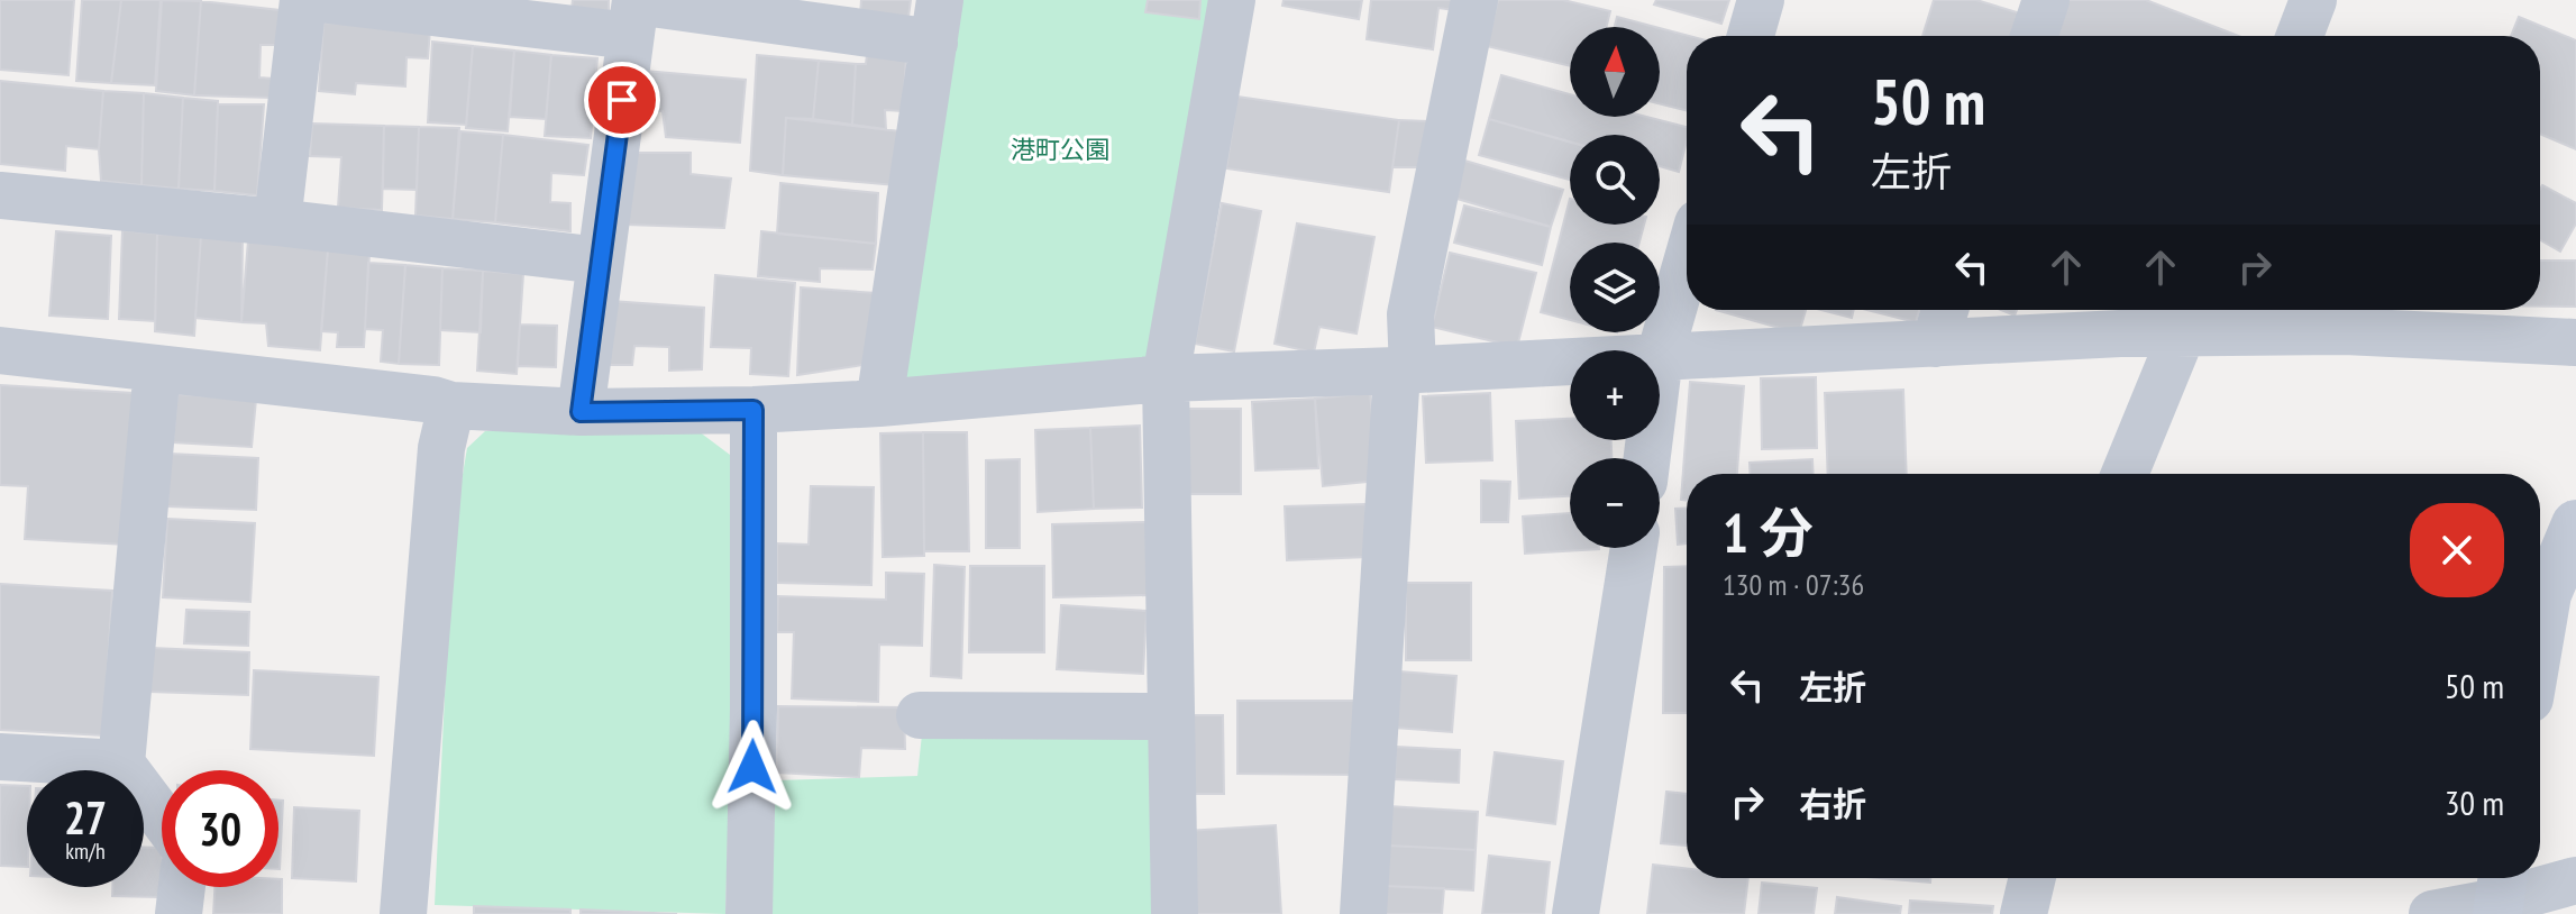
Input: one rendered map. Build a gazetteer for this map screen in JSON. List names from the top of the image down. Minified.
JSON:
{"parks":["港町公園"],"north":"top","page":{"map_buttons":["+","−"],"turn":["50 m","左折"],"heading":["1 分","130 m · 07:36"],"list":[{"name":"左折","value":"50 m"},{"name":"右折","value":"30 m"}],"speed":"27 km/h","limit":"30"}}
